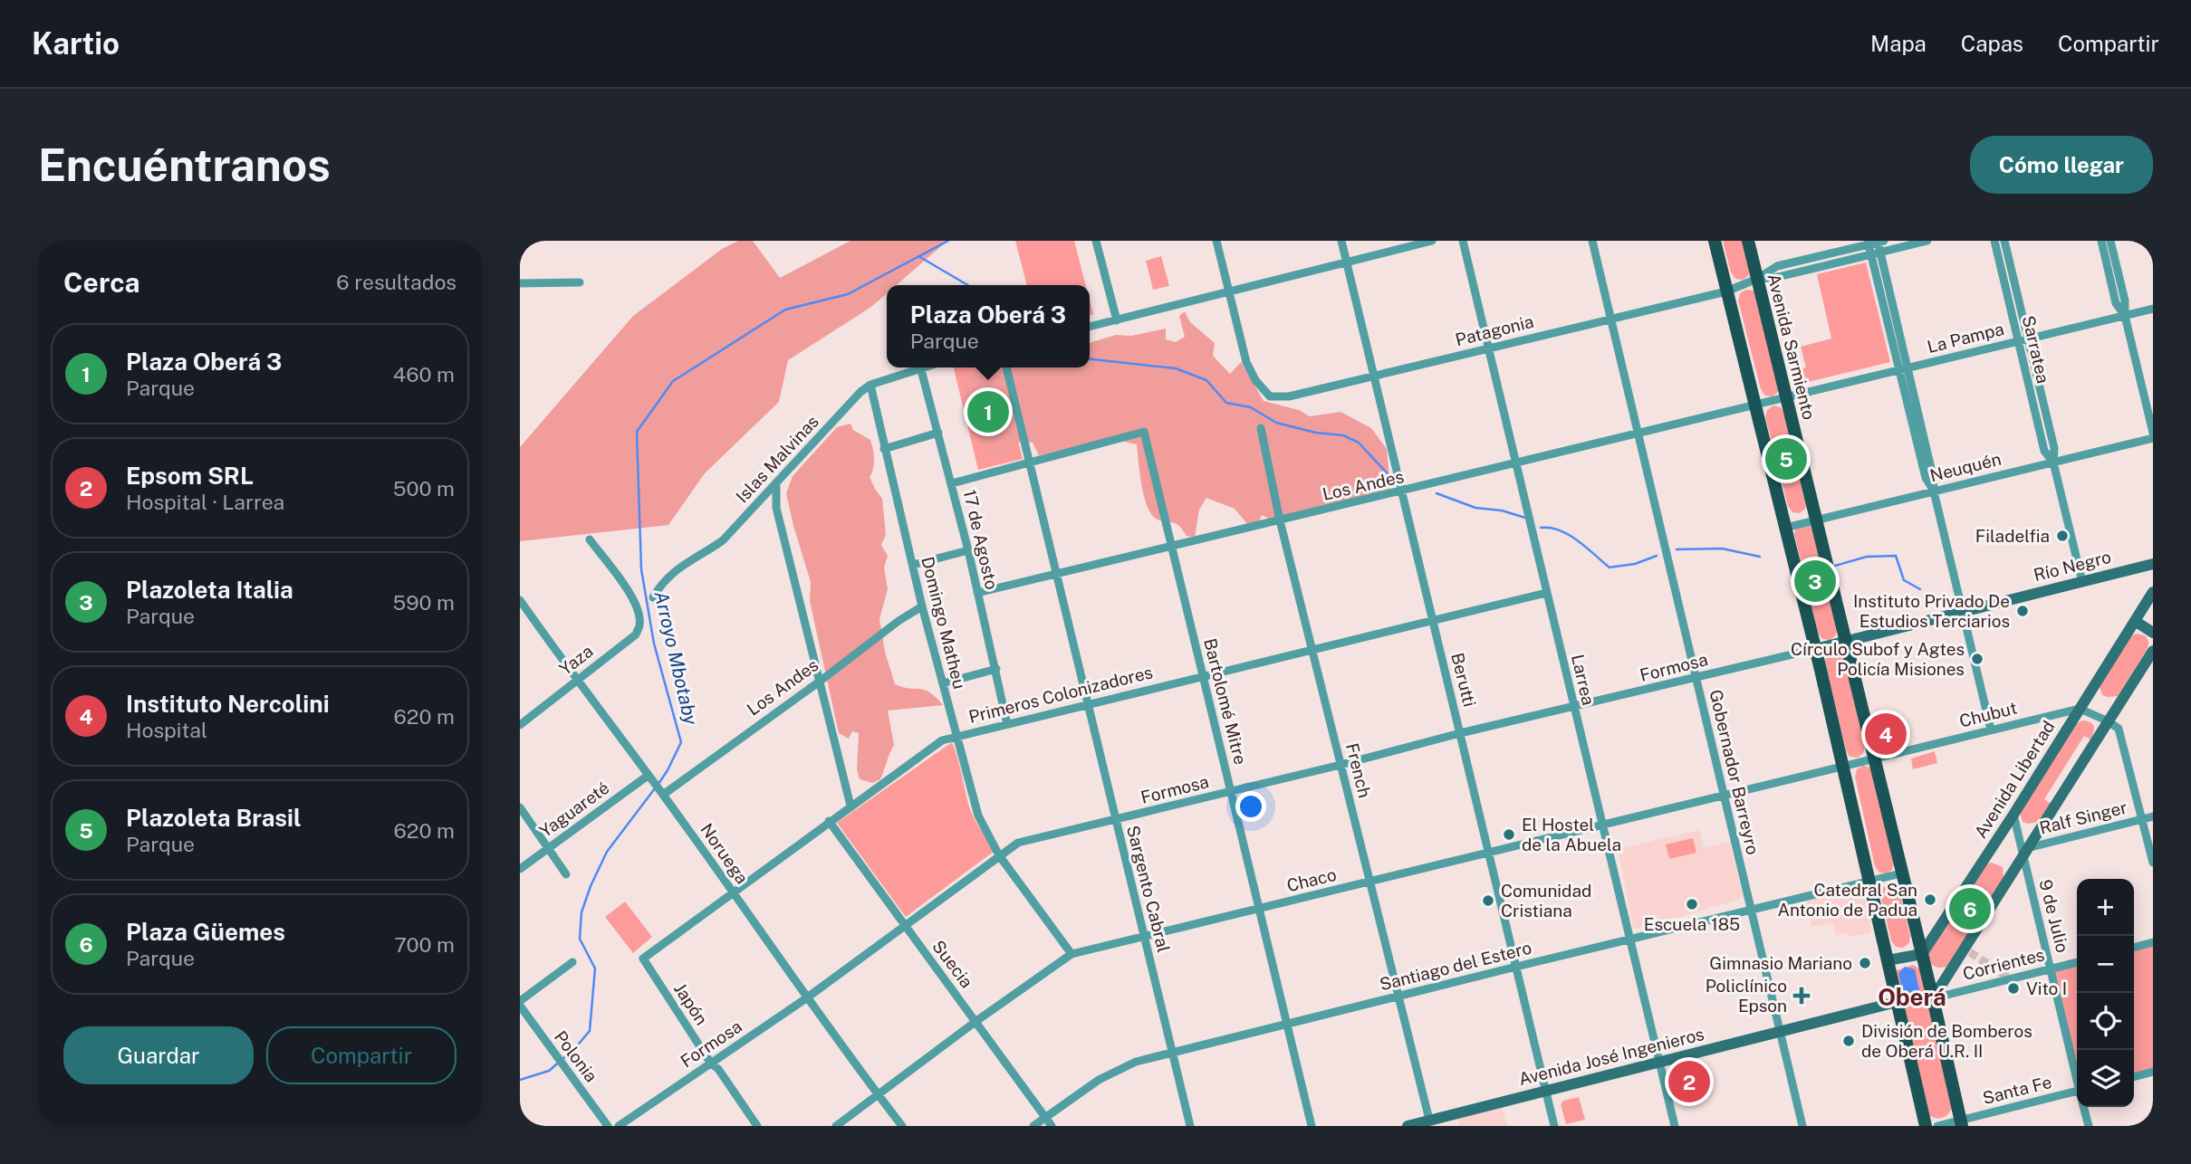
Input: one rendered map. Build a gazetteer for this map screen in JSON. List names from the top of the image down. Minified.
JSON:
{"streets":{"main road":["Avenida Sarmiento","Río Negro","Avenida Libertad","Avenida José Ingenieros"],"street":["Patagonia","La Pampa","Sarratea","Islas Malvinas","Neuquén","Los Andes","17 de Agosto","Domingo Matheu","Yaza","Formosa","Berutti","Larrea","Primeros Colonizadores","Bartolomé Mitre","Chubut","French","Gobernador Barreyro","Yaguareté","Ralf Singer","Noruega","Chaco","Sargento Cabral","9 de Julio","Suecia","Corrientes","Santiago del Estero","Japón","Polonia","Santa Fe"]},"crossings":[["Patagonia","Avenida Sarmiento"],["Patagonia","Berutti"],["Patagonia","Larrea"],["Patagonia","Gobernador Barreyro"],["La Pampa","Avenida Sarmiento"],["La Pampa","Sarratea"],["La Pampa","Los Andes"],["Avenida Sarmiento","Neuquén"],["Avenida Sarmiento","Río Negro"],["Avenida Sarmiento","Chubut"],["Avenida Sarmiento","Avenida Libertad"],["Avenida Sarmiento","Corrientes"],["Avenida Sarmiento","Santiago del Estero"],["Avenida Sarmiento","Santa Fe"],["Sarratea","Neuquén"],["Sarratea","Río Negro"],["Islas Malvinas","Domingo Matheu"],["Los Andes","17 de Agosto"],["Los Andes","Domingo Matheu"],["Los Andes","Berutti"],["Los Andes","Larrea"],["Los Andes","Bartolomé Mitre"],["Los Andes","French"],["Los Andes","Gobernador Barreyro"],["Los Andes","Noruega"],["Los Andes","Sargento Cabral"],["17 de Agosto","Primeros Colonizadores"],["Río Negro","Formosa"],["Domingo Matheu","Formosa"],["Domingo Matheu","Primeros Colonizadores"],["Domingo Matheu","Chaco"],["Yaza","Noruega"],["Formosa","Berutti"],["Formosa","Larrea"],["Formosa","Bartolomé Mitre"],["Formosa","French"],["Formosa","Gobernador Barreyro"],["Formosa","Noruega"],["Formosa","Sargento Cabral"],["Formosa","Suecia"],["Formosa","Japón"],["Berutti","Primeros Colonizadores"],["Berutti","Chaco"],["Berutti","Santiago del Estero"],["Berutti","Avenida José Ingenieros"],["Larrea","Primeros Colonizadores"],["Larrea","Chaco"],["Larrea","Santiago del Estero"],["Larrea","Avenida José Ingenieros"],["Primeros Colonizadores","Bartolomé Mitre"],["Primeros Colonizadores","French"],["Primeros Colonizadores","Noruega"],["Primeros Colonizadores","Sargento Cabral"],["Primeros Colonizadores","Suecia"],["Primeros Colonizadores","Japón"],["Bartolomé Mitre","Chaco"],["Bartolomé Mitre","Sargento Cabral"],["Bartolomé Mitre","Santiago del Estero"],["Chubut","Avenida Libertad"],["Chubut","Chaco"],["French","Chaco"],["French","Santiago del Estero"],["French","Avenida José Ingenieros"],["Gobernador Barreyro","Chaco"],["Gobernador Barreyro","Santiago del Estero"],["Gobernador Barreyro","Avenida José Ingenieros"],["Avenida Libertad","9 de Julio"],["Yaguareté","Noruega"],["Ralf Singer","9 de Julio"],["Noruega","Chaco"],["Chaco","Sargento Cabral"],["Chaco","Suecia"],["Sargento Cabral","Santiago del Estero"],["9 de Julio","Corrientes"],["Suecia","Santiago del Estero"]],"districts":["Oberá"],"water":["Arroyo Mbotaby"],"places":{"other":["Filadelfia","Instituto Privado De Estudios Terciarios","Círculo Subof y Agtes Policía Misiones","El Hostel de la Abuela","Catedral San Antonio de Padua","Comunidad Cristiana","Escuela 185","Gimnasio Mariano","Vito I","División de Bomberos de Oberá U.R. II"],"health":["Policlínico Epson"]},"page":{"header":"Kartio","nav":["Mapa","Capas","Compartir"],"buttons":["Cómo llegar",["Guardar","Compartir"]],"title":"Encuéntranos","heading":["Cerca","6 resultados"],"popup":["Plaza Oberá 3","Parque"],"list":[{"mark":"1","name":"Plaza Oberá 3","note":"Parque","value":"460 m"},{"mark":"2","name":"Epsom SRL","note":"Hospital · Larrea","value":"500 m"},{"mark":"3","name":"Plazoleta Italia","note":"Parque","value":"590 m"},{"mark":"4","name":"Instituto Nercolini","note":"Hospital","value":"620 m"},{"mark":"5","name":"Plazoleta Brasil","note":"Parque","value":"620 m"},{"mark":"6","name":"Plaza Güemes","note":"Parque","value":"700 m"}],"pins":["1","5","3","4","6","2"],"map_buttons":["+","−"]}}
